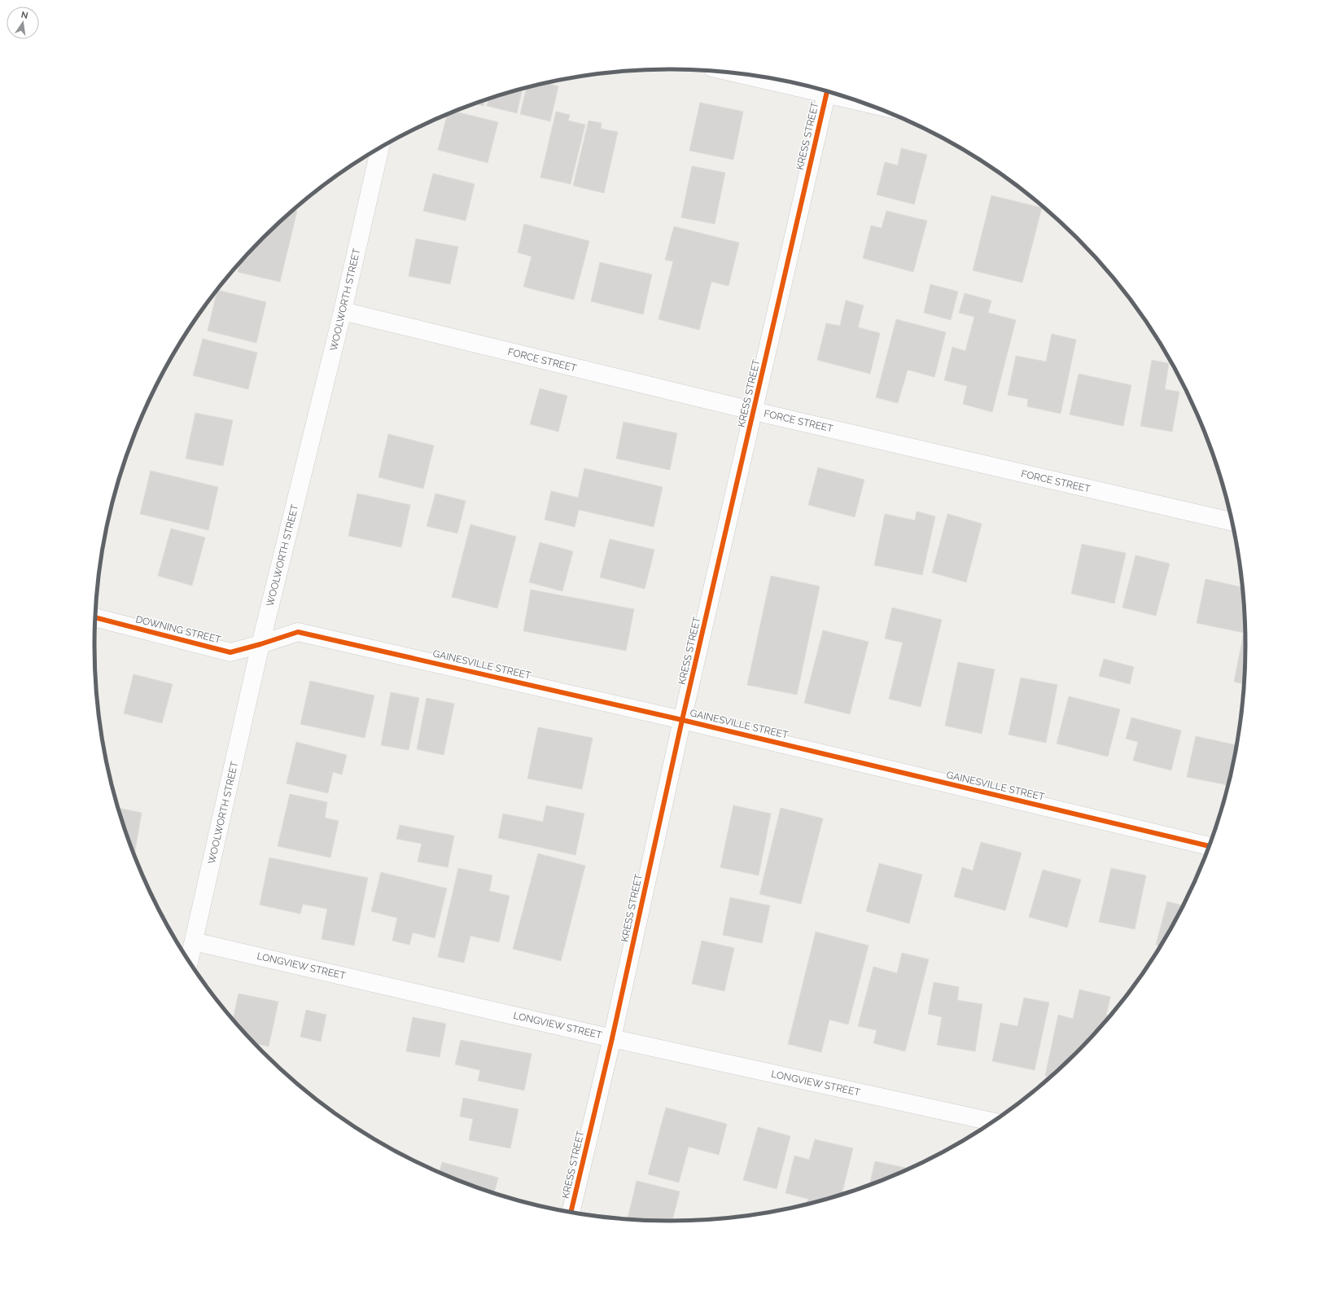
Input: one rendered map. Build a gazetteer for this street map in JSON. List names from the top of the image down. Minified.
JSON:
{"streets":{"street":["KRESS STREET","WOOLWORTH STREET","FORCE STREET","DOWNING STREET","GAINESVILLE STREET","LONGVIEW STREET"]},"crossings":[["KRESS STREET","FORCE STREET"],["KRESS STREET","GAINESVILLE STREET"],["KRESS STREET","LONGVIEW STREET"],["WOOLWORTH STREET","FORCE STREET"],["WOOLWORTH STREET","DOWNING STREET"],["WOOLWORTH STREET","GAINESVILLE STREET"],["WOOLWORTH STREET","LONGVIEW STREET"],["DOWNING STREET","GAINESVILLE STREET"]],"north":"top"}
